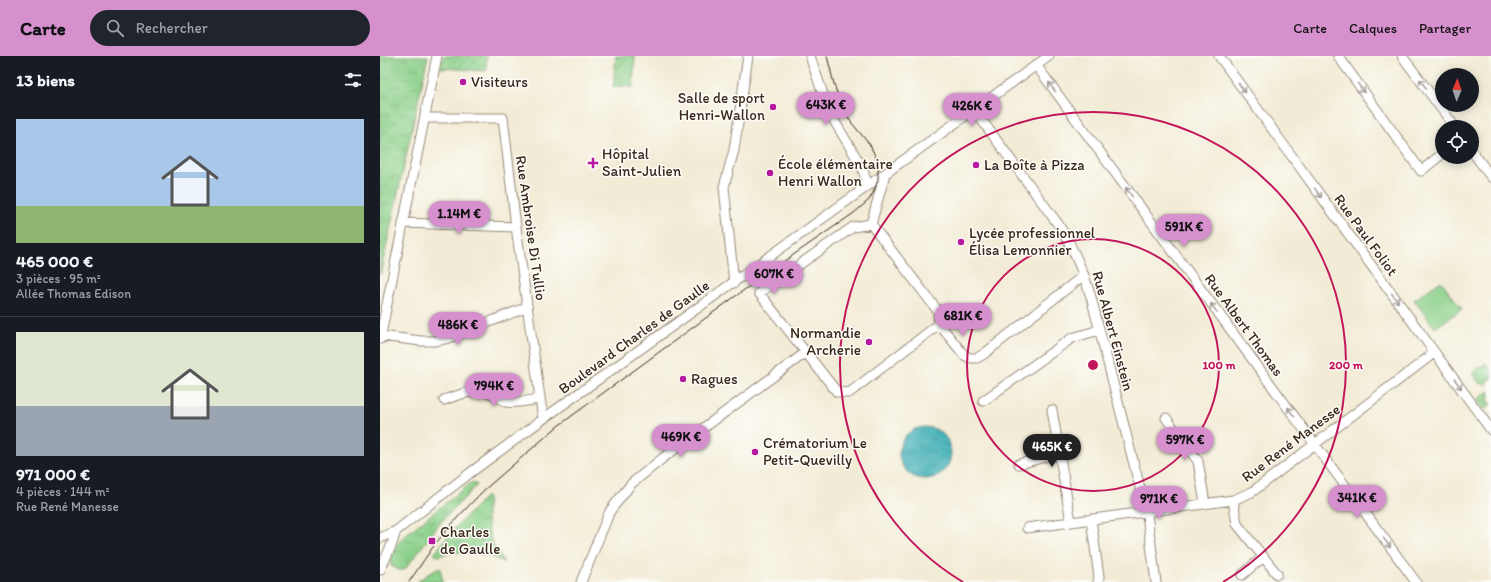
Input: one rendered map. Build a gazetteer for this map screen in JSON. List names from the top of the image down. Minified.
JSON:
{"streets":{"street":["Rue Ambroise Di Tullio","Rue Paul Foliot","Rue Albert Thomas","Rue Albert Einstein","Boulevard Charles de Gaulle","Rue René Manesse"]},"crossings":[["Rue Ambroise Di Tullio","Boulevard Charles de Gaulle"],["Rue Paul Foliot","Rue René Manesse"],["Rue Albert Thomas","Boulevard Charles de Gaulle"],["Rue Albert Thomas","Rue René Manesse"],["Rue Albert Einstein","Boulevard Charles de Gaulle"],["Rue Albert Einstein","Rue René Manesse"]],"one_way":["Rue Paul Foliot"],"places":{"other":["Visiteurs","Salle de sport Henri-Wallon","La Boîte à Pizza","École élémentaire Henri Wallon","Lycée professionnel Élisa Lemonnier","Normandie Archerie","Ragues","Crématorium Le Petit-Quevilly"],"health":["Hôpital Saint-Julien"],"transit":["Charles de Gaulle"]},"north":"top","page":{"header":"Carte","search":"Rechercher","nav":["Carte","Calques","Partager"],"heading":"13 biens","price":["643K €","426K €","1.14M €","591K €","607K €","681K €","486K €","794K €","469K €","597K €","465K €","341K €","971K €"],"list":[{"name":"465 000 €","note":"3 pièces · 95 m² · Allée Thomas Edison"},{"name":"971 000 €","note":"4 pièces · 144 m² · Rue René Manesse"}]},"rings":["100 m","200 m"]}
